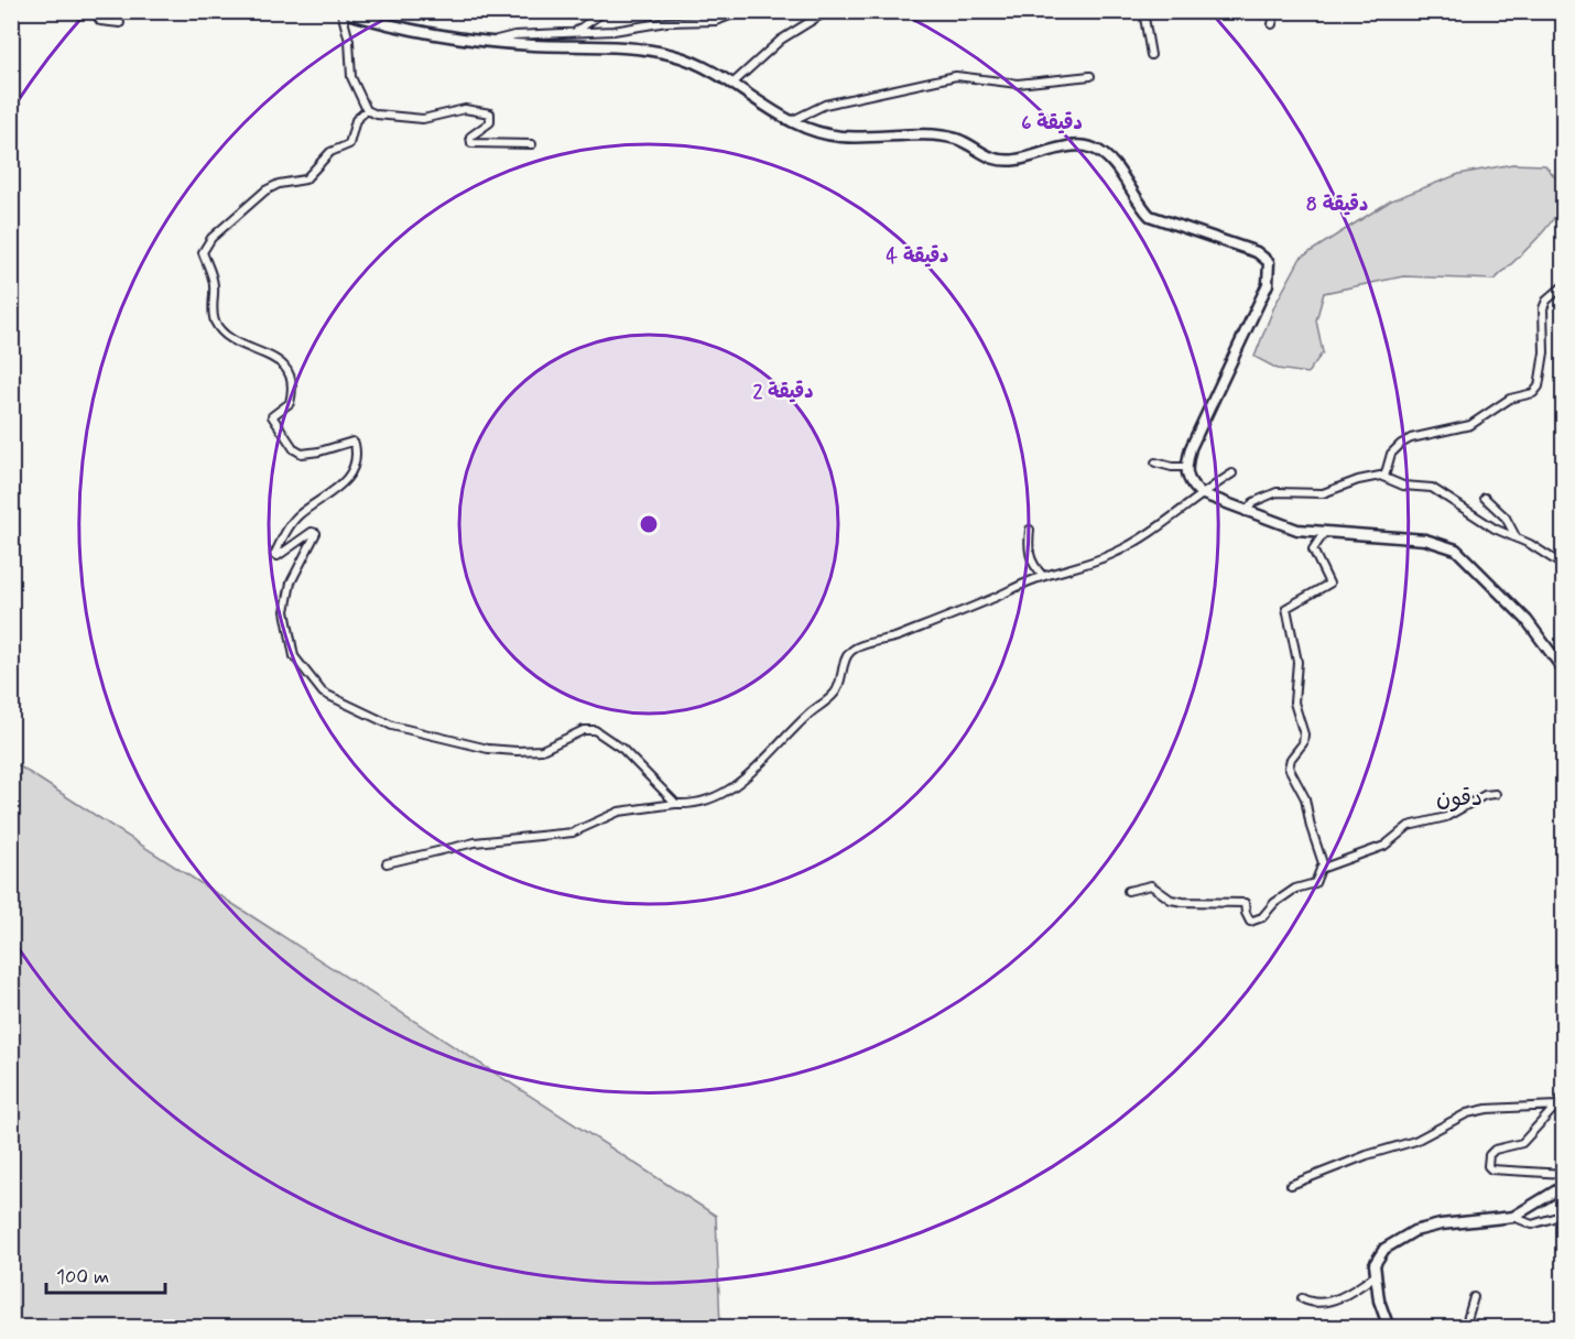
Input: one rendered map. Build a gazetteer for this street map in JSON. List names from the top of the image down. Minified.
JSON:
{"districts":["دقون"],"scale_bar":"100 m","rings":["6 دقيقة","8 دقيقة","4 دقيقة","2 دقيقة"]}
